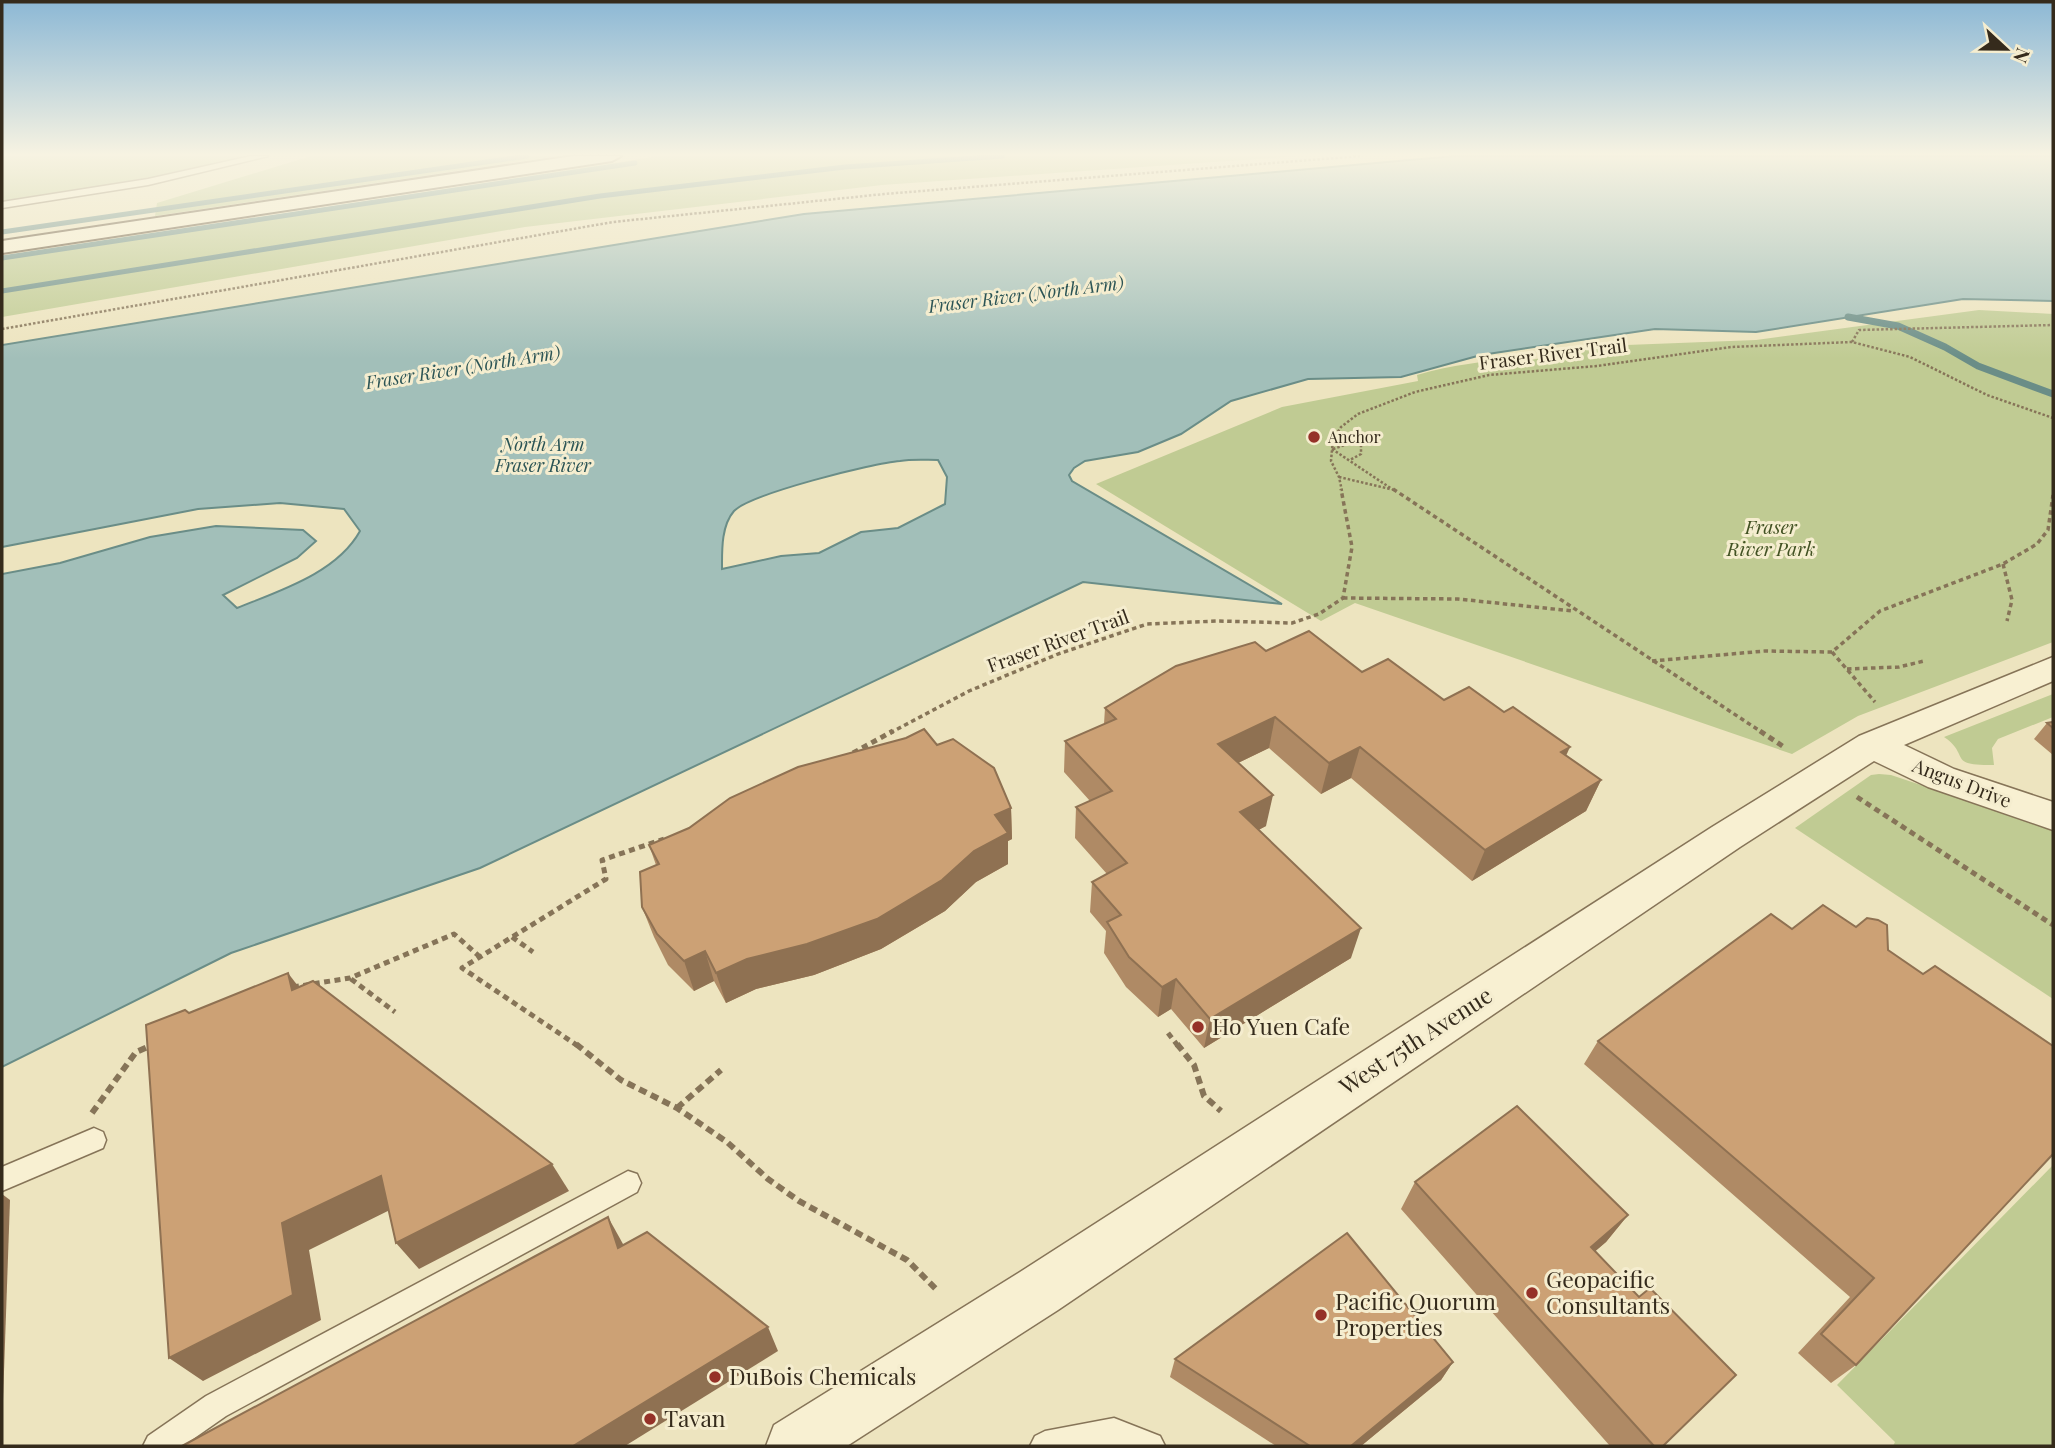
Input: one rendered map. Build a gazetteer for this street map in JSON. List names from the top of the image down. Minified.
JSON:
{"streets":{"street":["Angus Drive","West 75th Avenue"],"path":["Fraser River Trail"]},"crossings":[["Angus Drive","West 75th Avenue"]],"water":["Fraser River (North Arm)","North Arm Fraser River"],"parks":["Fraser River Park"],"places":["Anchor","Ho Yuen Cafe","Geopacific Consultants","Pacific Quorum Properties","DuBois Chemicals","Tavan"],"north":"right"}
